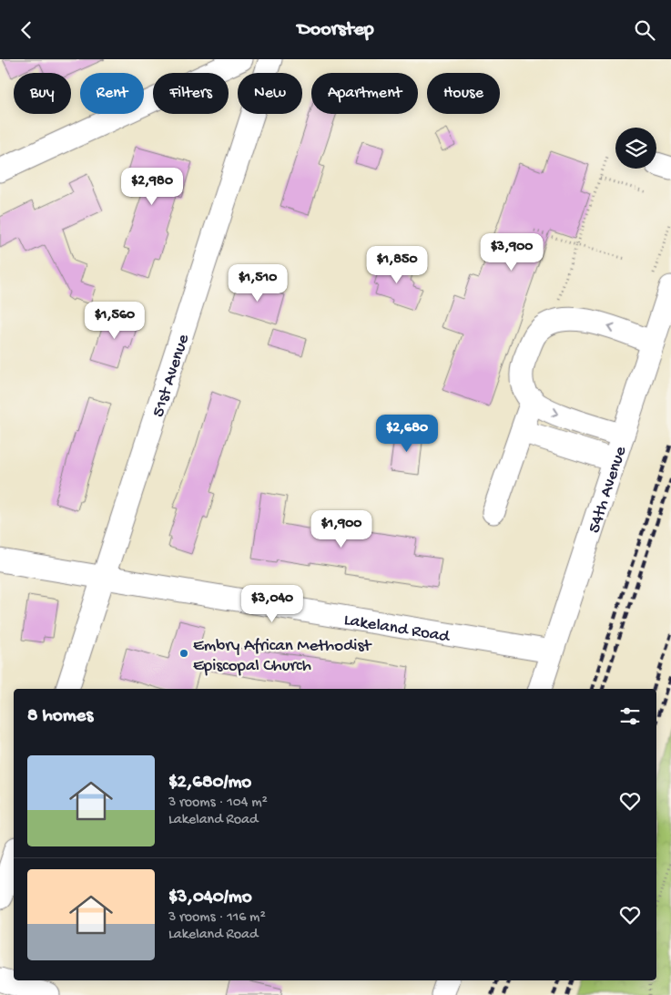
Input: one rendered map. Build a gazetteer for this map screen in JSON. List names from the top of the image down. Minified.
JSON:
{"streets":{"street":["51st Avenue","54th Avenue","Lakeland Road"]},"crossings":[["51st Avenue","Lakeland Road"],["54th Avenue","Lakeland Road"]],"places":["Embry African Methodist Episcopal Church"],"page":{"header":"Doorstep","chip":["Buy","Rent","Filters","New","Apartment","House"],"price":["$2,980","$3,900","$1,850","$1,510","$1,560","$2,680","$1,900","$3,040"],"heading":"8 homes","list":[{"name":"$2,680/mo","note":"3 rooms · 104 m² · Lakeland Road"},{"name":"$3,040/mo","note":"3 rooms · 116 m² · Lakeland Road"}]}}
